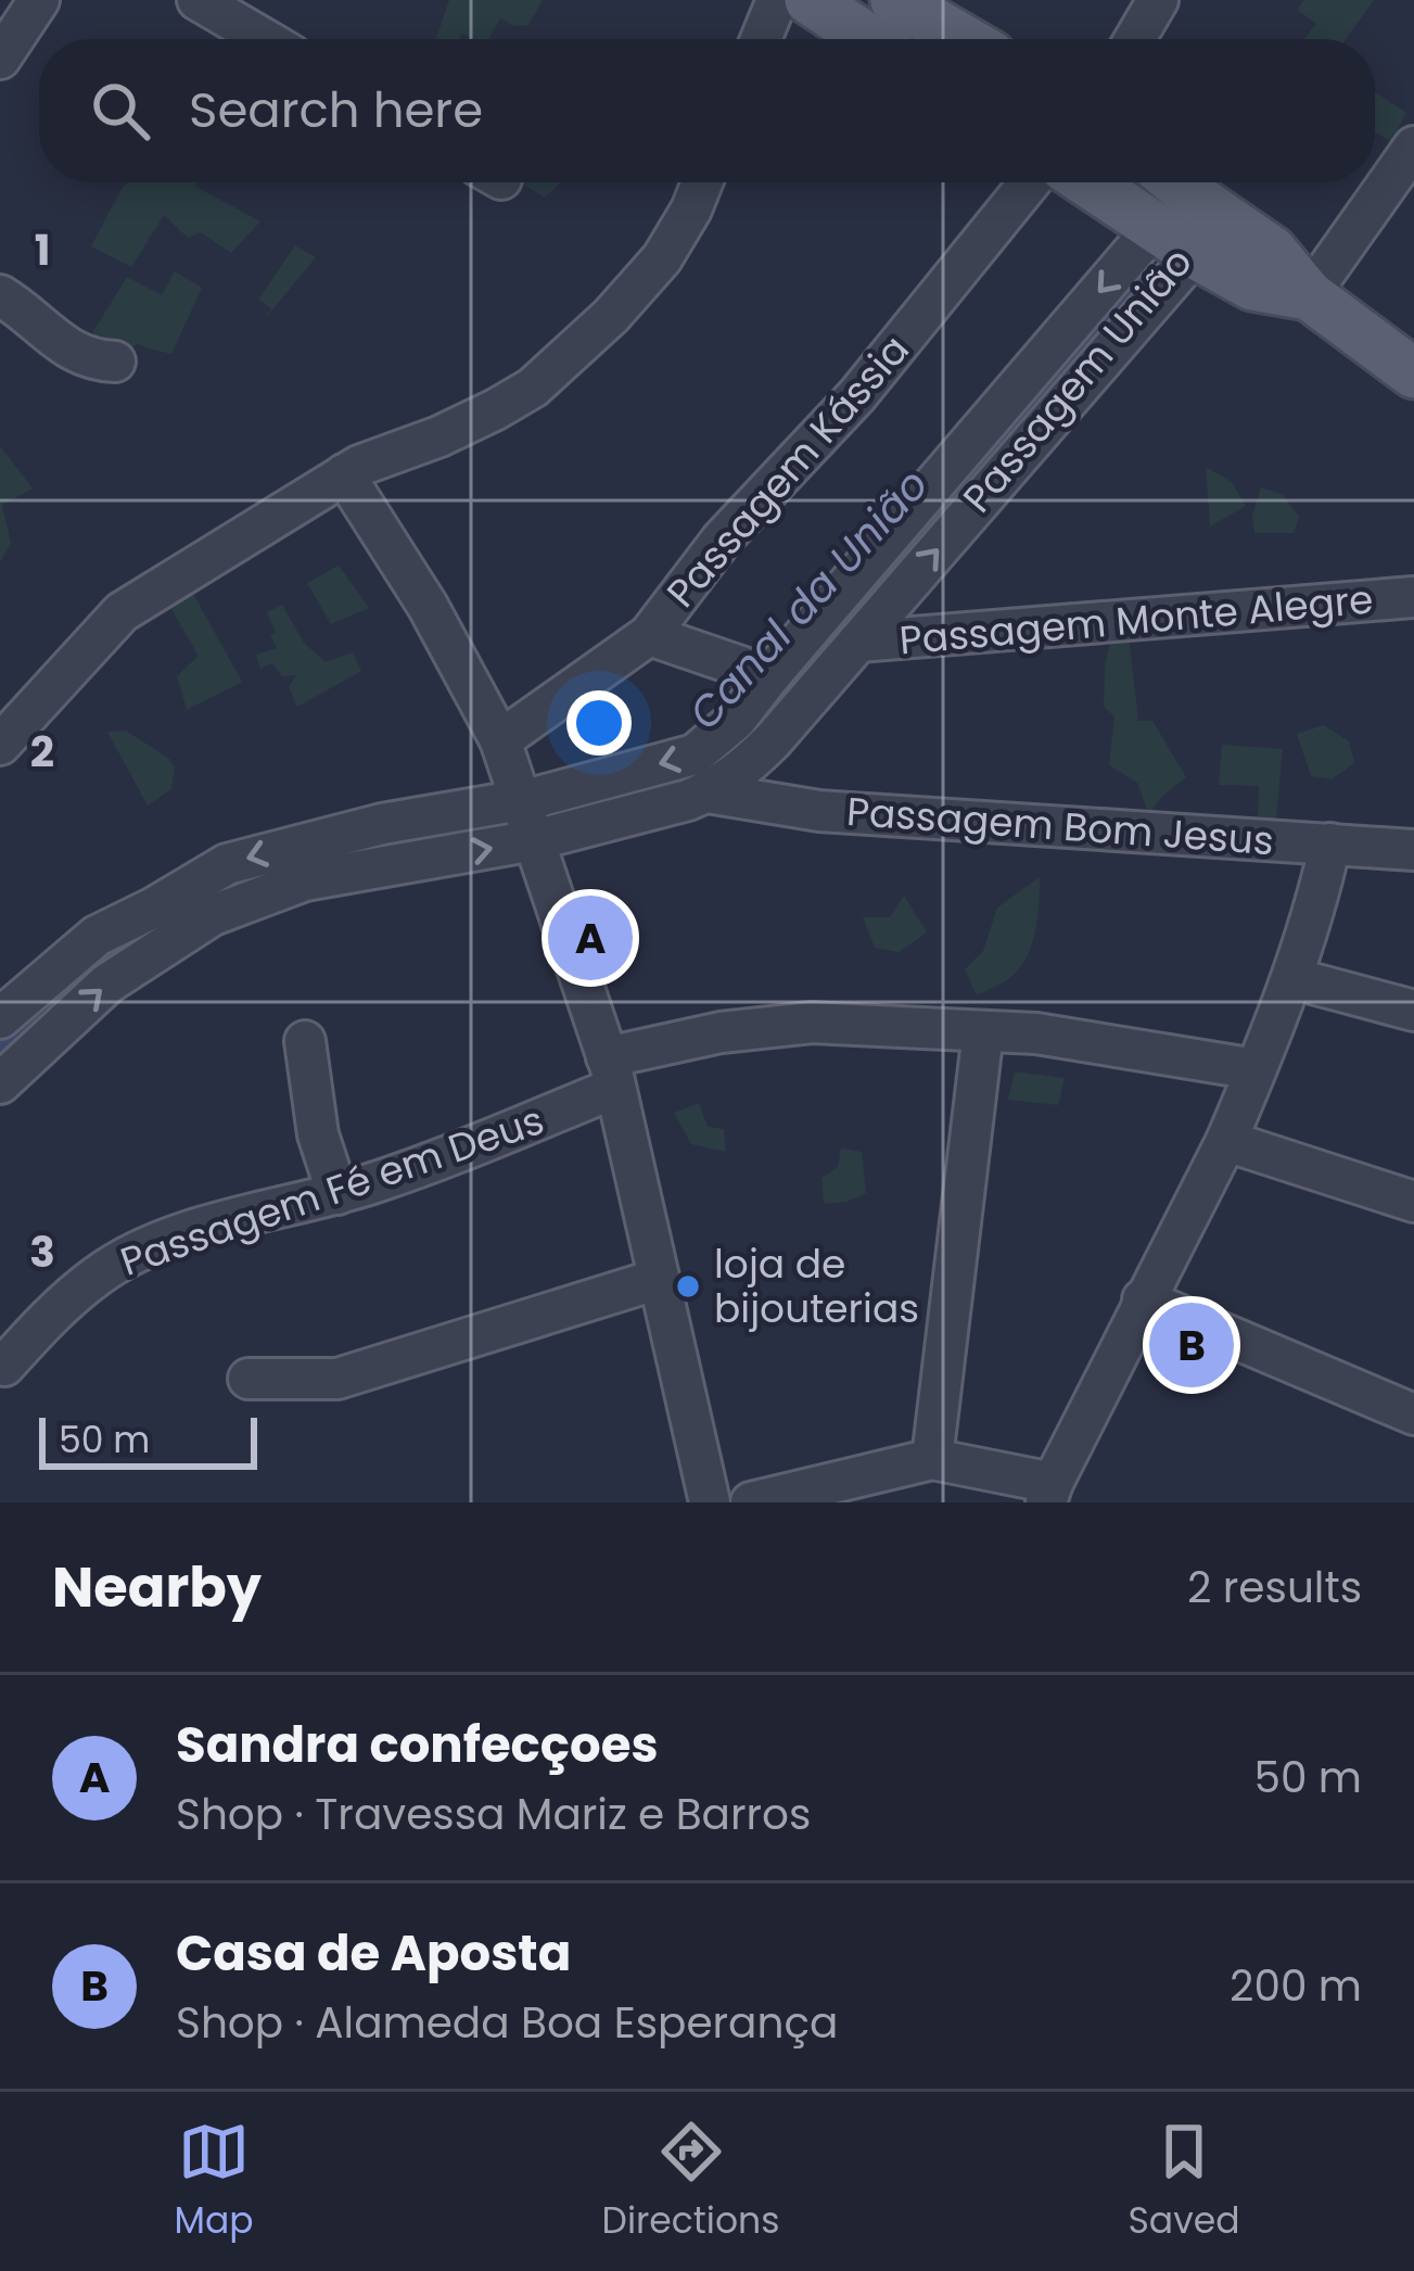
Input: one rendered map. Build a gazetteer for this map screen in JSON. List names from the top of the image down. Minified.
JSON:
{"streets":{"street":["Passagem União","Passagem Kássia","Passagem Monte Alegre","Passagem Bom Jesus","Passagem Fé em Deus"]},"crossings":[["Passagem União","Passagem Monte Alegre"],["Passagem União","Passagem Bom Jesus"]],"water":["Canal da União"],"places":["loja de bijouterias"],"scale_bar":"50 m","page":{"search":"Search here","pins":["A","B"],"scale":"50 m","heading":["Nearby","2 results"],"list":[{"mark":"A","name":"Sandra confecçoes","note":"Shop · Travessa Mariz e Barros","value":"50 m"},{"mark":"B","name":"Casa de Aposta","note":"Shop · Alameda Boa Esperança","value":"200 m"}],"nav":["Map","Directions","Saved"]},"grid":{"rows":["1","2","3"]}}
